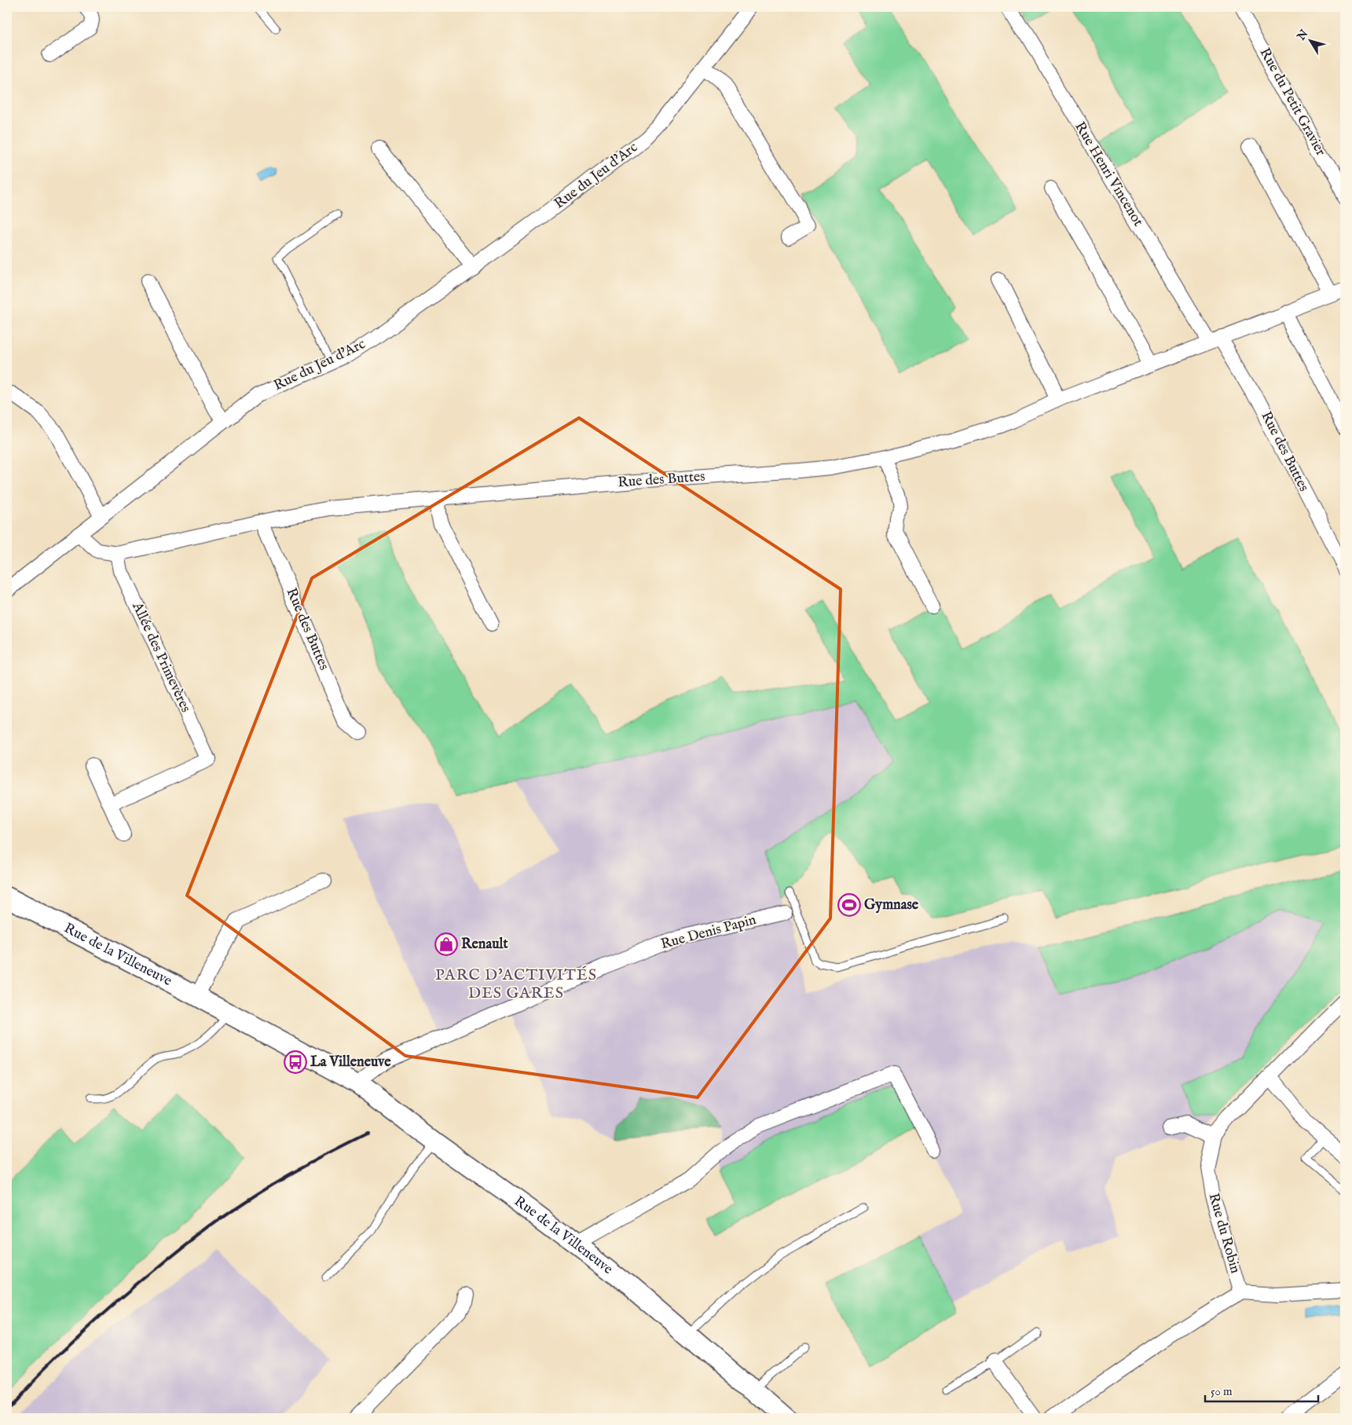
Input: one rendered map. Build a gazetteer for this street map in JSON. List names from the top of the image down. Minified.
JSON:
{"streets":{"main road":["Rue de la Villeneuve"],"street":["Rue du Petit Gravier","Rue Henri Vincenot","Rue du Jeu d'Arc","Rue des Buttes","Allée des Primevères","Rue Denis Papin","Rue du Robin"]},"crossings":[["Rue Henri Vincenot","Rue des Buttes"],["Rue du Jeu d'Arc","Rue des Buttes"],["Rue des Buttes","Allée des Primevères"],["Rue Denis Papin","Rue de la Villeneuve"]],"districts":["PARC D'ACTIVITÉS DES GARES"],"places":{"sports":["Gymnase"],"shop":["Renault"],"bus stop":["La Villeneuve"]},"scale_bar":"50 m","north":"top left"}
